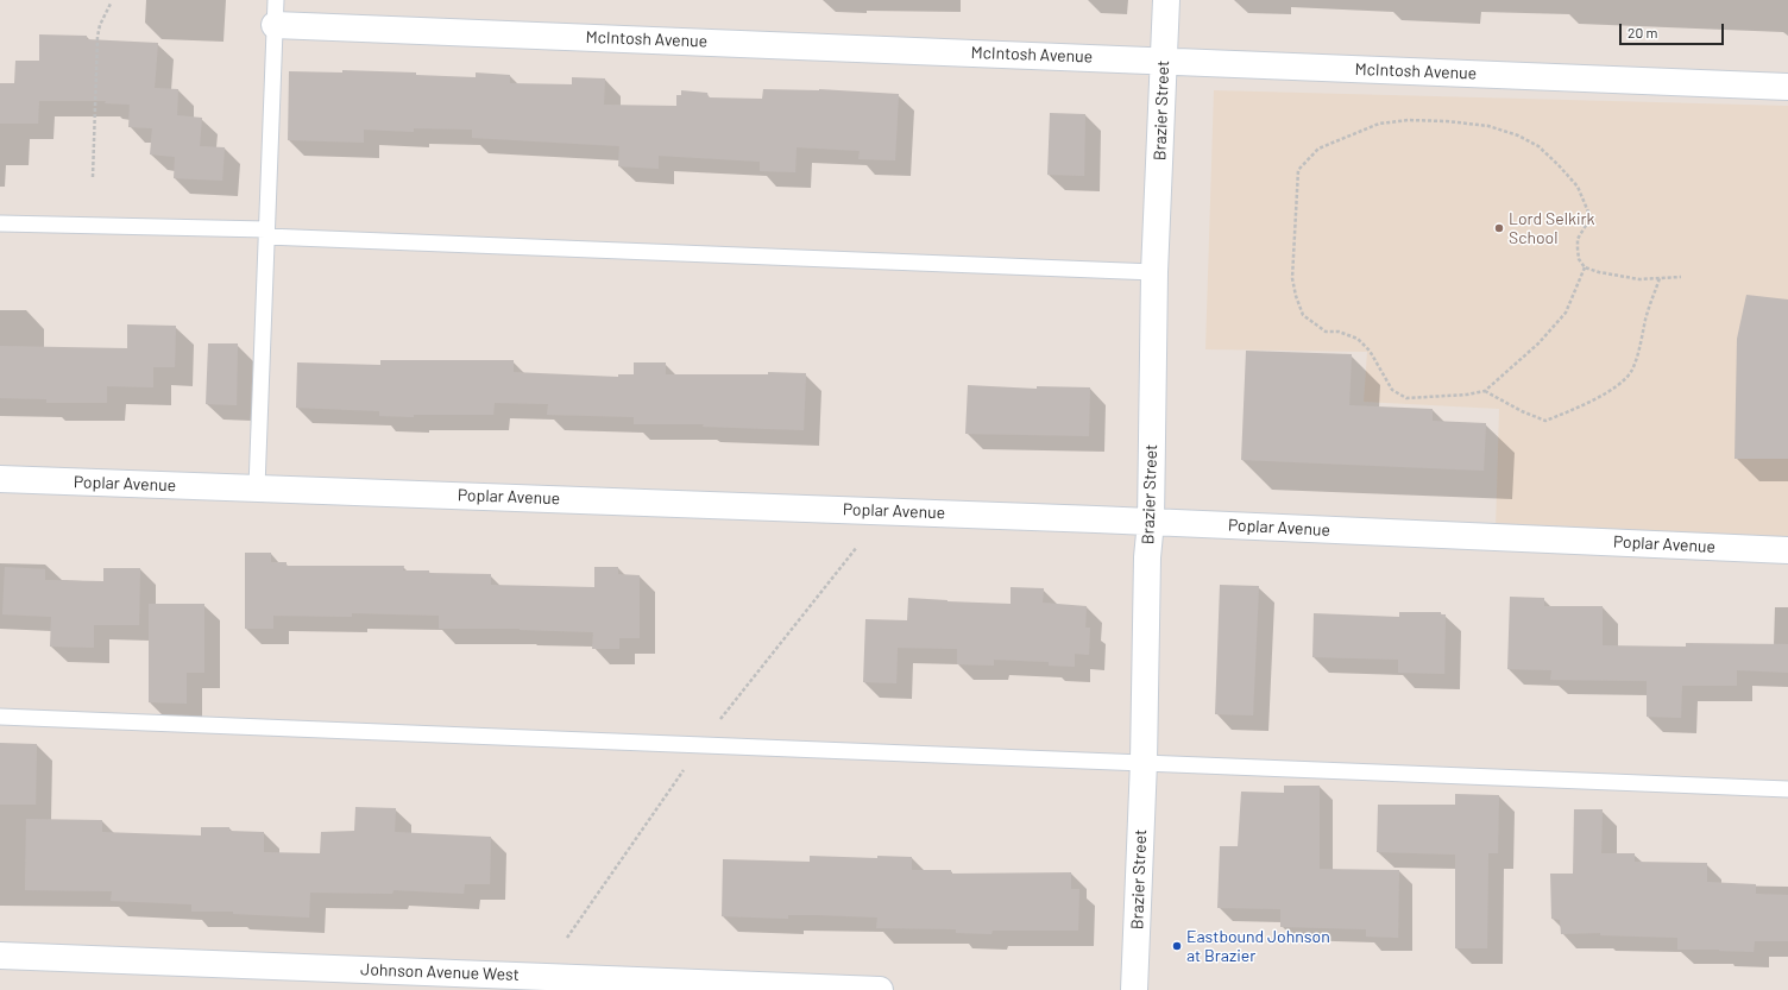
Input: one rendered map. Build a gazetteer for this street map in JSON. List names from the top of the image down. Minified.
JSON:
{"streets":{"street":["McIntosh Avenue","Brazier Street","Poplar Avenue","Johnson Avenue West"]},"crossings":[["McIntosh Avenue","Brazier Street"],["Brazier Street","Poplar Avenue"]],"places":["Lord Selkirk School","Eastbound Johnson at Brazier"],"scale_bar":"20 m"}
